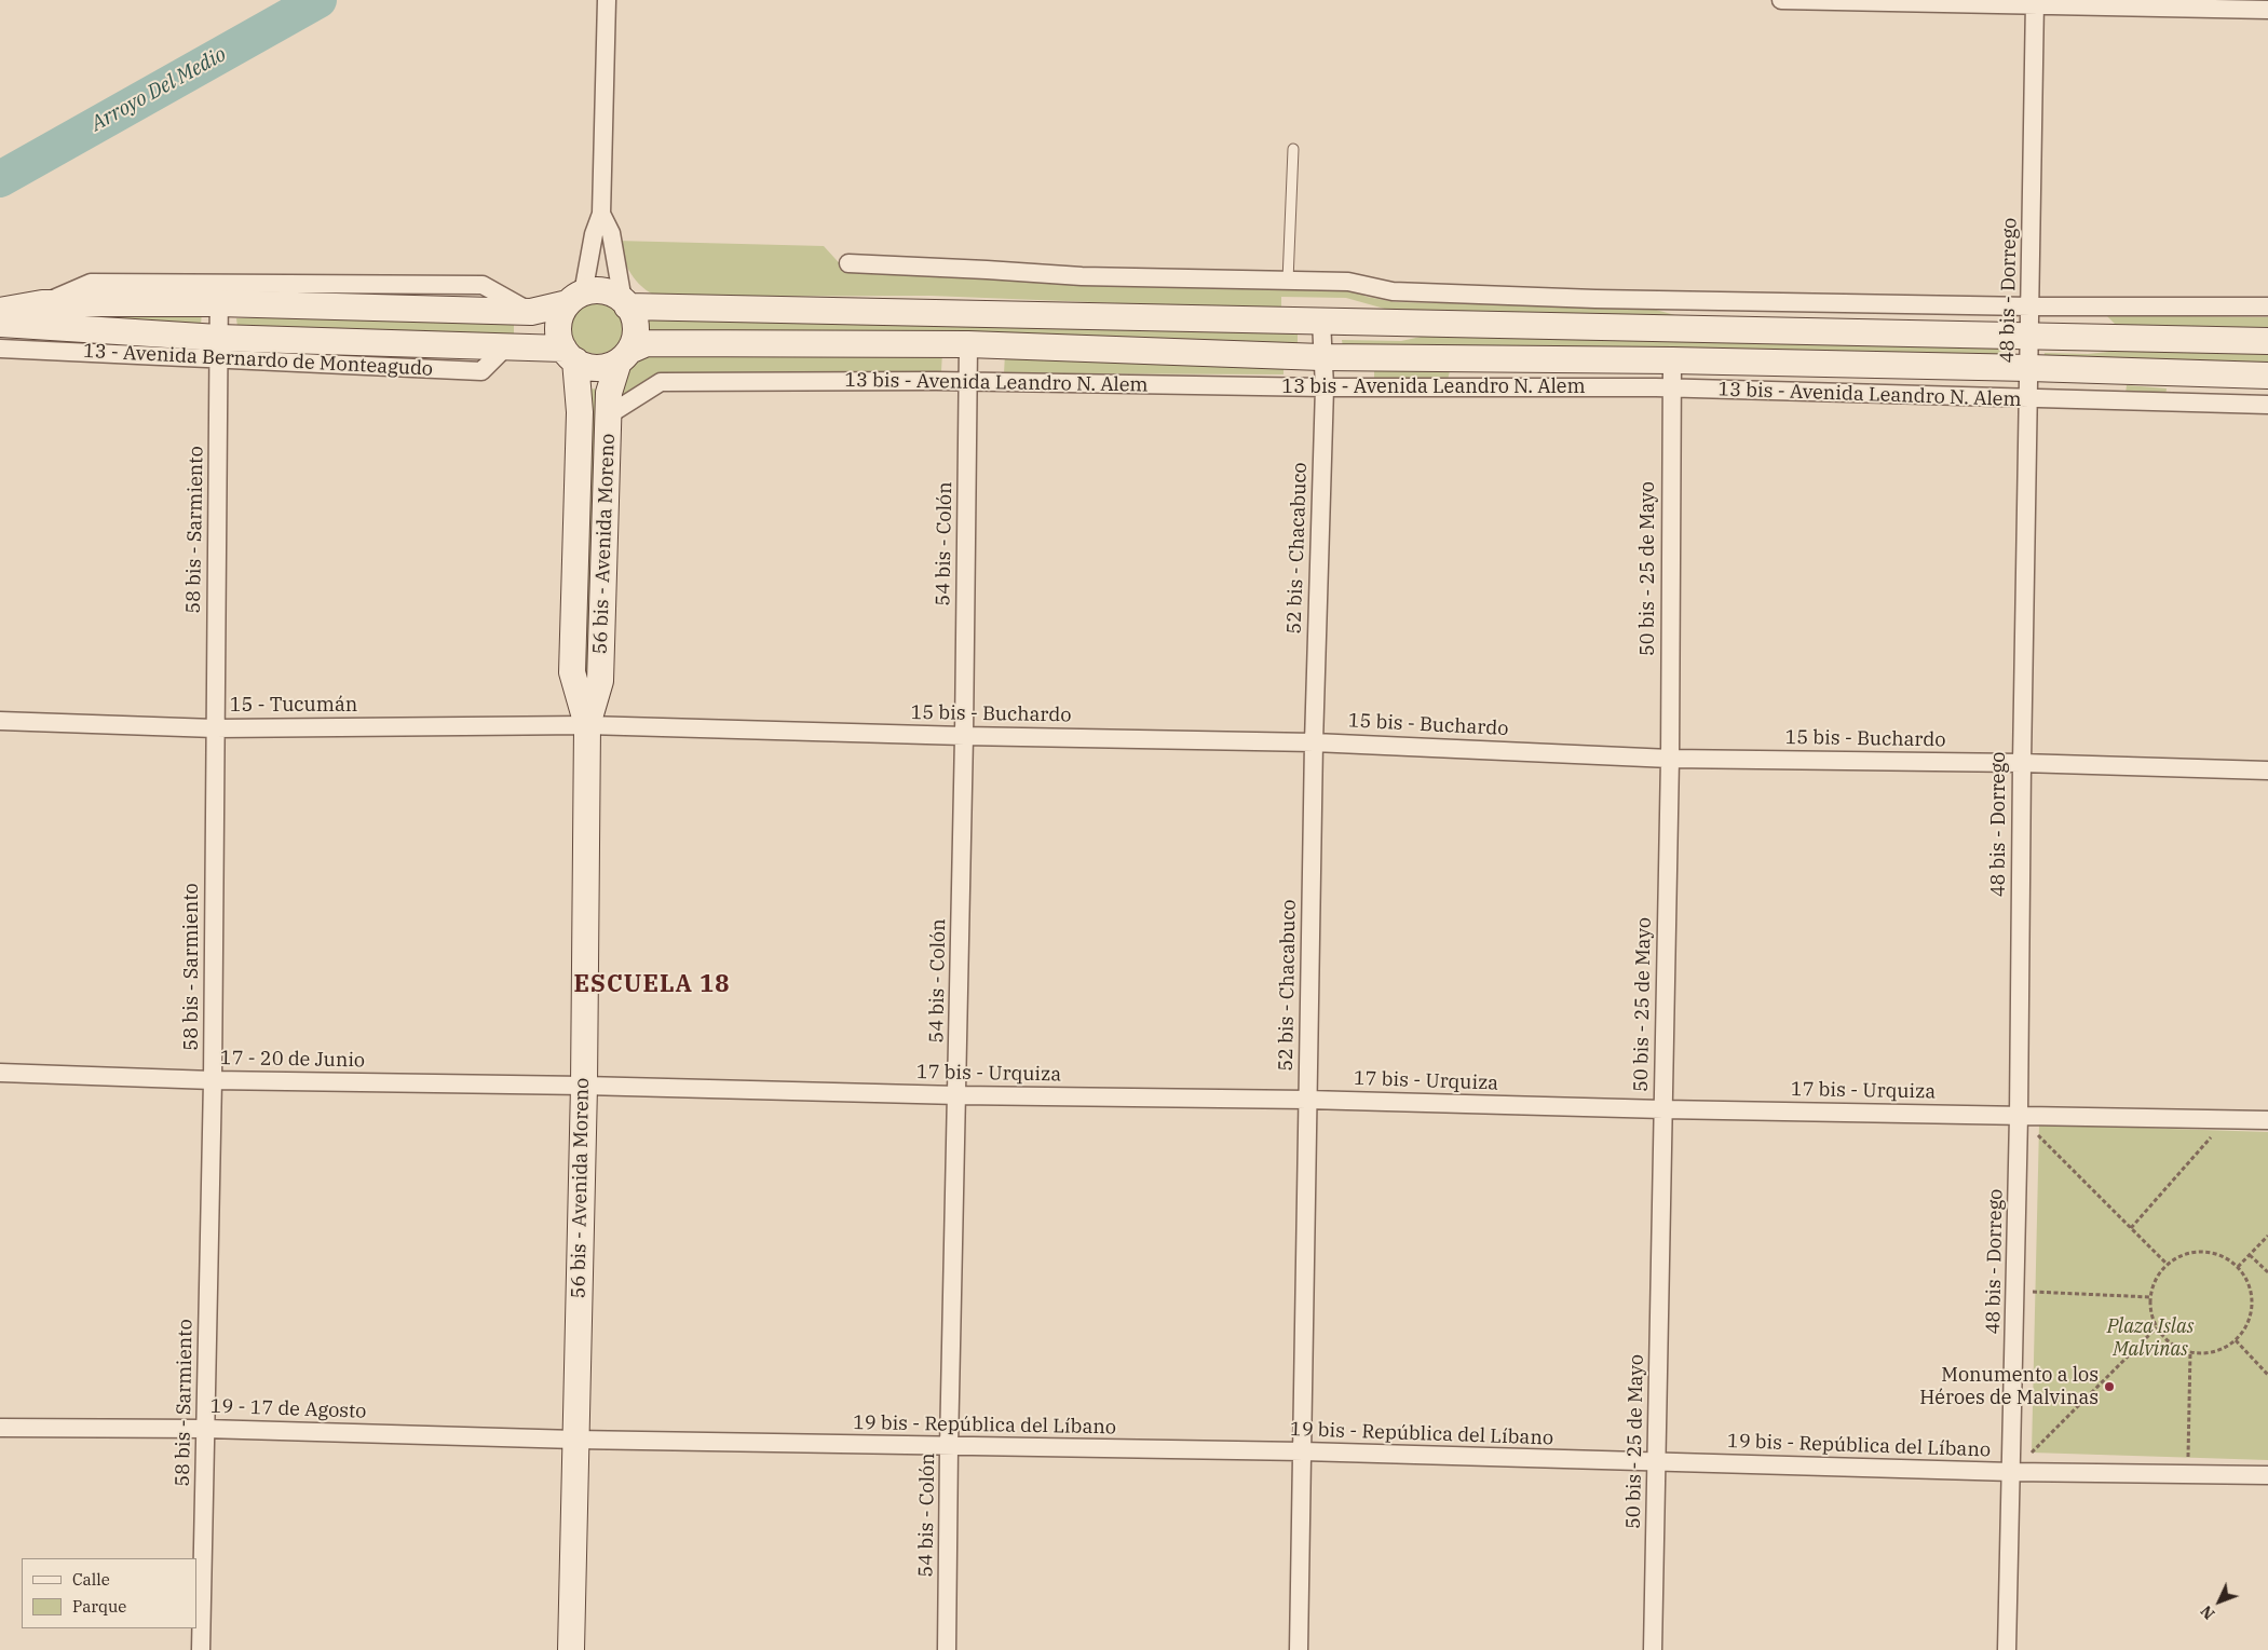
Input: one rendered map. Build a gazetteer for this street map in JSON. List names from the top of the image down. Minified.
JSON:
{"streets":{"main road":["13 - Avenida Bernardo de Monteagudo","13 bis - Avenida Leandro N. Alem","56 bis - Avenida Moreno"],"street":["48 bis - Dorrego","58 bis - Sarmiento","54 bis - Colón","52 bis - Chacabuco","50 bis - 25 de Mayo","15 - Tucumán","15 bis - Buchardo","17 - 20 de Junio","17 bis - Urquiza","19 - 17 de Agosto","19 bis - República del Líbano"]},"crossings":[["48 bis - Dorrego","13 bis - Avenida Leandro N. Alem"],["48 bis - Dorrego","15 bis - Buchardo"],["48 bis - Dorrego","17 bis - Urquiza"],["48 bis - Dorrego","19 bis - República del Líbano"],["13 - Avenida Bernardo de Monteagudo","13 bis - Avenida Leandro N. Alem"],["13 - Avenida Bernardo de Monteagudo","58 bis - Sarmiento"],["13 - Avenida Bernardo de Monteagudo","56 bis - Avenida Moreno"],["13 bis - Avenida Leandro N. Alem","56 bis - Avenida Moreno"],["13 bis - Avenida Leandro N. Alem","54 bis - Colón"],["13 bis - Avenida Leandro N. Alem","52 bis - Chacabuco"],["13 bis - Avenida Leandro N. Alem","50 bis - 25 de Mayo"],["58 bis - Sarmiento","15 - Tucumán"],["58 bis - Sarmiento","17 - 20 de Junio"],["58 bis - Sarmiento","19 - 17 de Agosto"],["56 bis - Avenida Moreno","15 - Tucumán"],["56 bis - Avenida Moreno","15 bis - Buchardo"],["56 bis - Avenida Moreno","17 - 20 de Junio"],["56 bis - Avenida Moreno","17 bis - Urquiza"],["56 bis - Avenida Moreno","19 - 17 de Agosto"],["56 bis - Avenida Moreno","19 bis - República del Líbano"],["54 bis - Colón","15 bis - Buchardo"],["54 bis - Colón","17 bis - Urquiza"],["54 bis - Colón","19 bis - República del Líbano"],["52 bis - Chacabuco","15 bis - Buchardo"],["52 bis - Chacabuco","17 bis - Urquiza"],["52 bis - Chacabuco","19 bis - República del Líbano"],["50 bis - 25 de Mayo","15 bis - Buchardo"],["50 bis - 25 de Mayo","17 bis - Urquiza"],["50 bis - 25 de Mayo","19 bis - República del Líbano"],["15 - Tucumán","15 bis - Buchardo"],["17 - 20 de Junio","17 bis - Urquiza"],["19 - 17 de Agosto","19 bis - República del Líbano"]],"districts":["ESCUELA 18"],"water":["Arroyo Del Medio"],"parks":["Plaza Islas Malvinas"],"places":["Monumento a los Héroes de Malvinas"],"legend":["Calle","Parque"],"north":"bottom left"}
